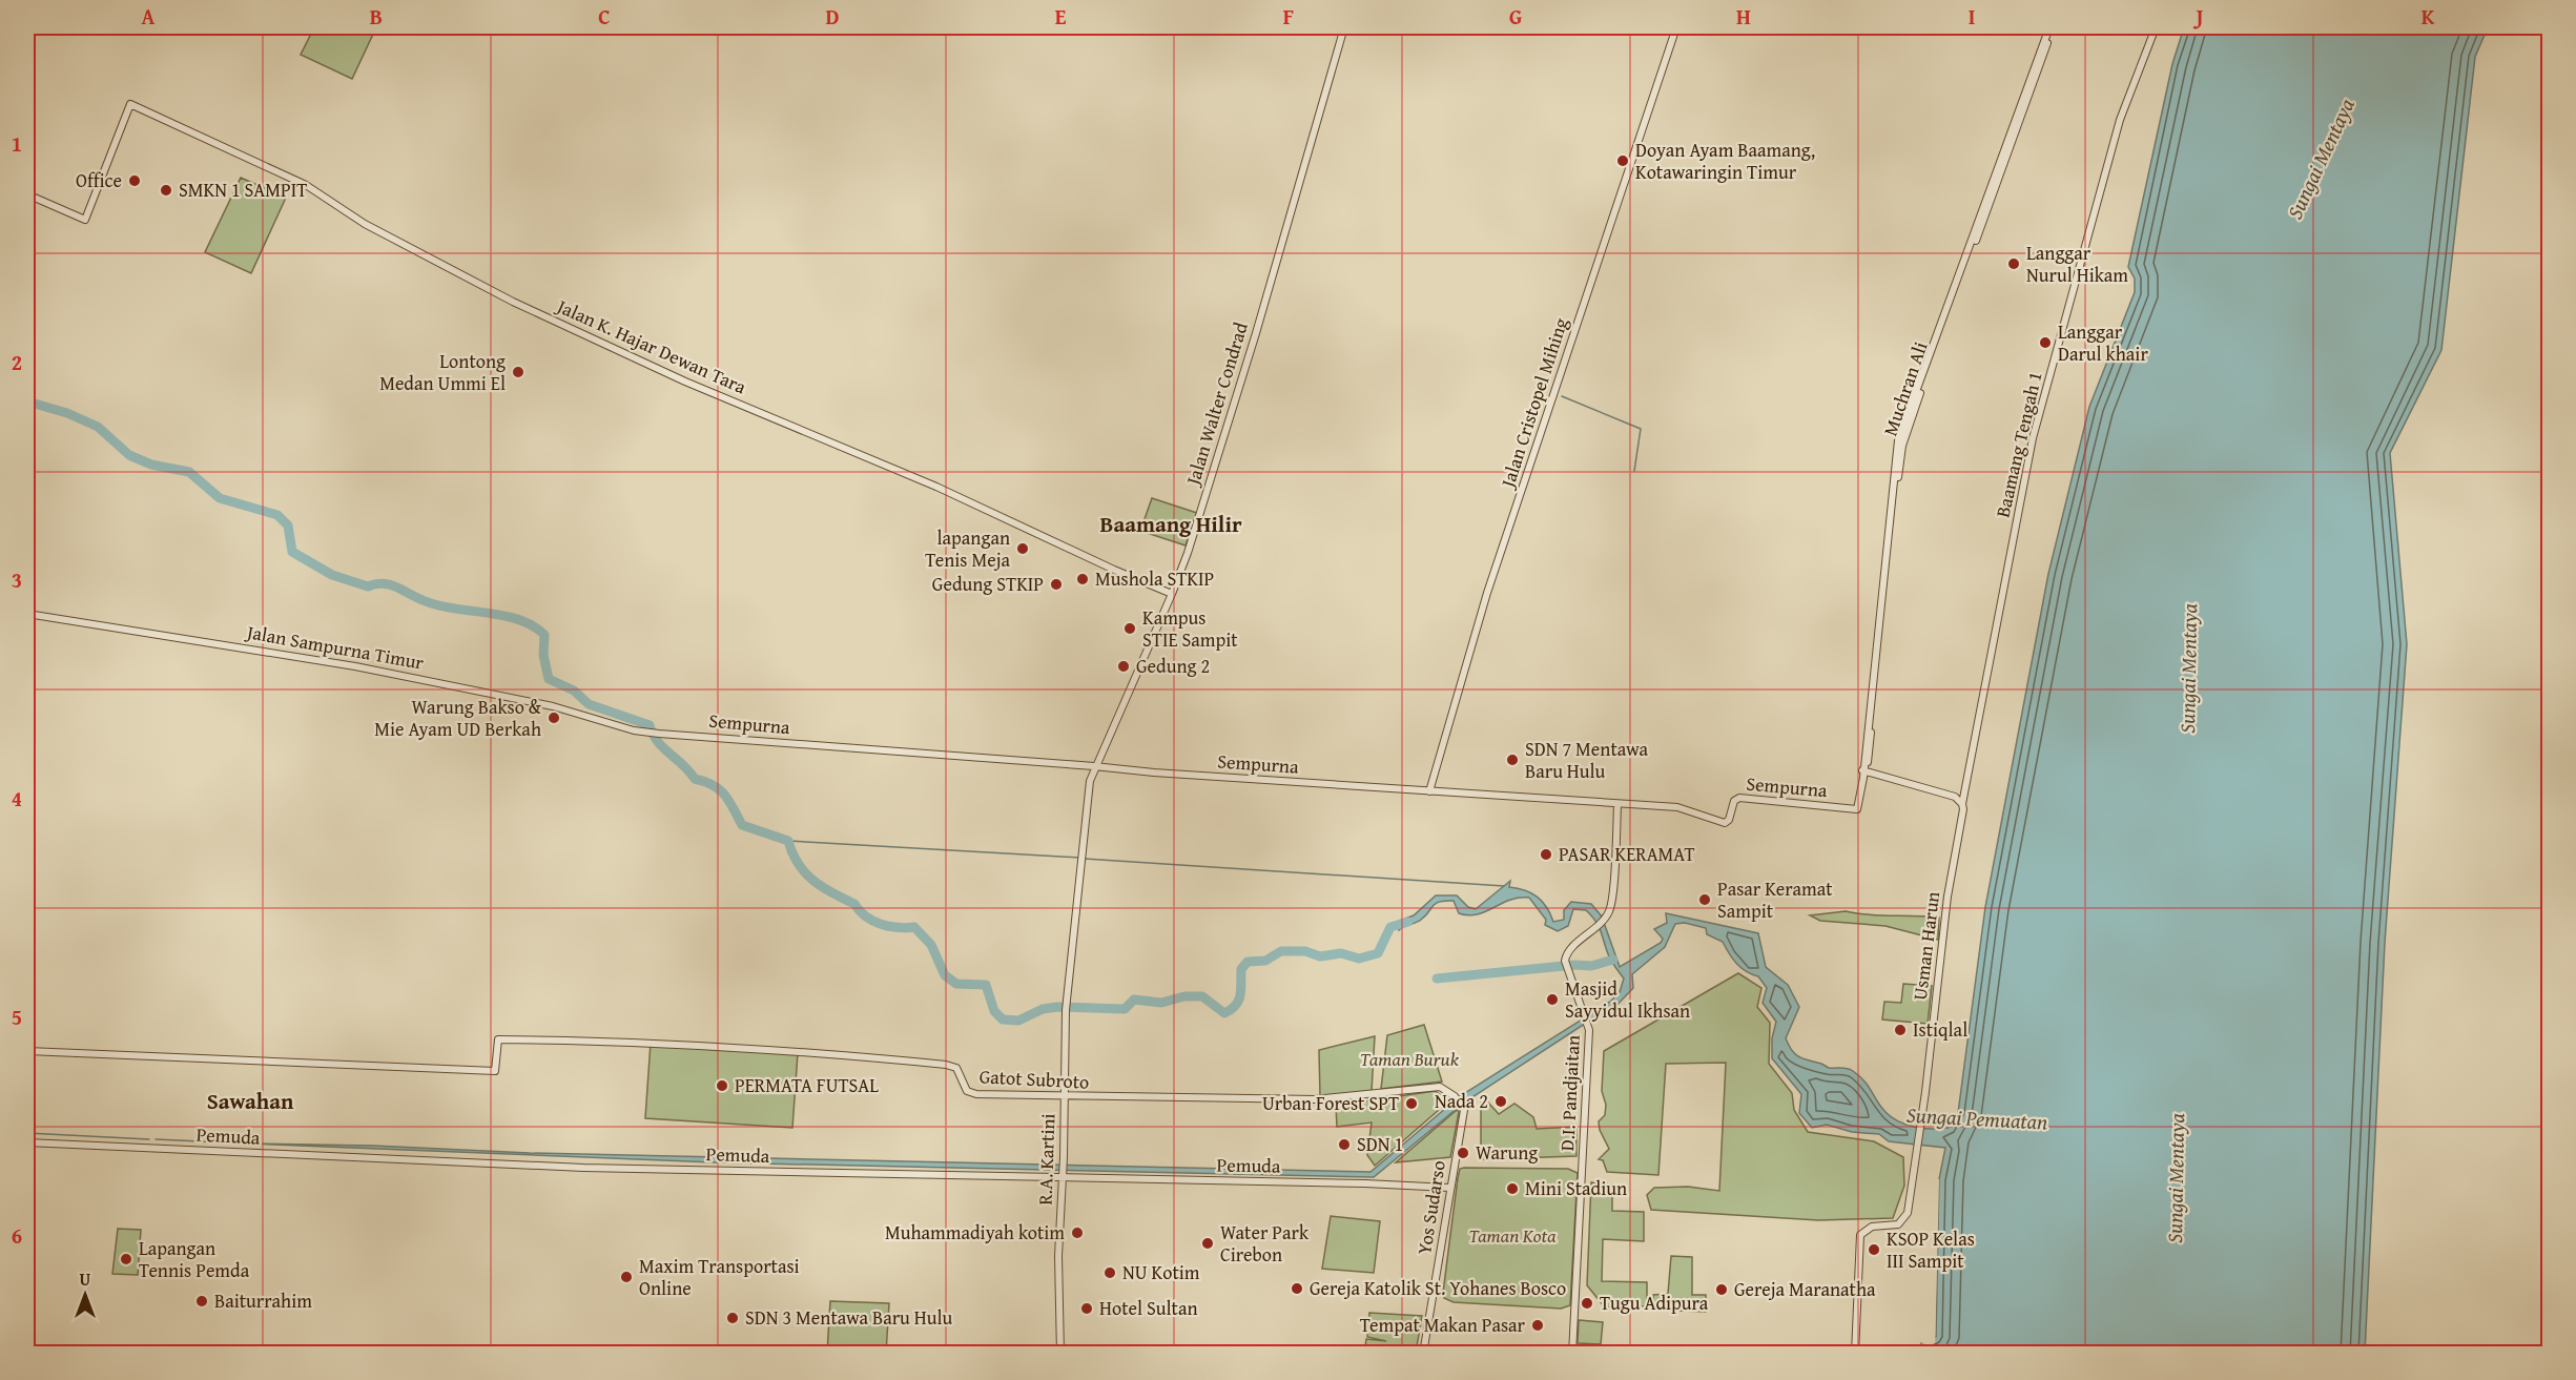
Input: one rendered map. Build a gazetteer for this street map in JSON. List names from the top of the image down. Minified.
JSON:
{"streets":{"street":["Jalan K. Hajar Dewan Tara","Muchran Ali","Jalan Cristopel Mihing","Jalan Walter Condrad","Baamang Tengah 1","Jalan Sampurna Timur","Sempurna","Usman Harun","Gatot Subroto","D.I. Pandjaitan","Pemuda","R.A. Kartini","Yos Sudarso"]},"crossings":[["Jalan K. Hajar Dewan Tara","Jalan Walter Condrad"],["Muchran Ali","Sempurna"],["Jalan Cristopel Mihing","Sempurna"],["Jalan Walter Condrad","Sempurna"],["Jalan Walter Condrad","R.A. Kartini"],["Baamang Tengah 1","Usman Harun"],["Jalan Sampurna Timur","Sempurna"],["Sempurna","D.I. Pandjaitan"],["Gatot Subroto","R.A. Kartini"],["Gatot Subroto","Yos Sudarso"],["Pemuda","R.A. Kartini"],["Pemuda","Yos Sudarso"]],"districts":["Baamang Hilir","Sawahan"],"water":["Sungai Mentaya","Sungai Pemuatan"],"parks":["Taman Buruk","Taman Kota"],"places":["Doyan Ayam Baamang, Kotawaringin Timur","Office","SMKN 1 SAMPIT","Langgar Nurul Hikam","Langgar Darul khair","Lontong Medan Ummi El","lapangan Tenis Meja","Mushola STKIP","Gedung STKIP","Kampus STIE Sampit","Gedung 2","Warung Bakso & Mie Ayam UD Berkah","SDN 7 Mentawa Baru Hulu","PASAR KERAMAT","Pasar Keramat Sampit","Masjid Sayyidul Ikhsan","Istiqlal","PERMATA FUTSAL","Nada 2","Urban Forest SPT","SDN 1","Warung","Mini Stadiun","Muhammadiyah kotim","Water Park Cirebon","KSOP Kelas III Sampit","Lapangan Tennis Pemda","NU Kotim","Maxim Transportasi Online","Gereja Katolik St. Yohanes Bosco","Gereja Maranatha","Baiturrahim","Tugu Adipura","Hotel Sultan","SDN 3 Mentawa Baru Hulu","Tempat Makan Pasar"],"north":"top","grid":{"columns":["A","B","C","D","E","F","G","H","I","J","K"],"rows":["1","2","3","4","5","6"]}}
